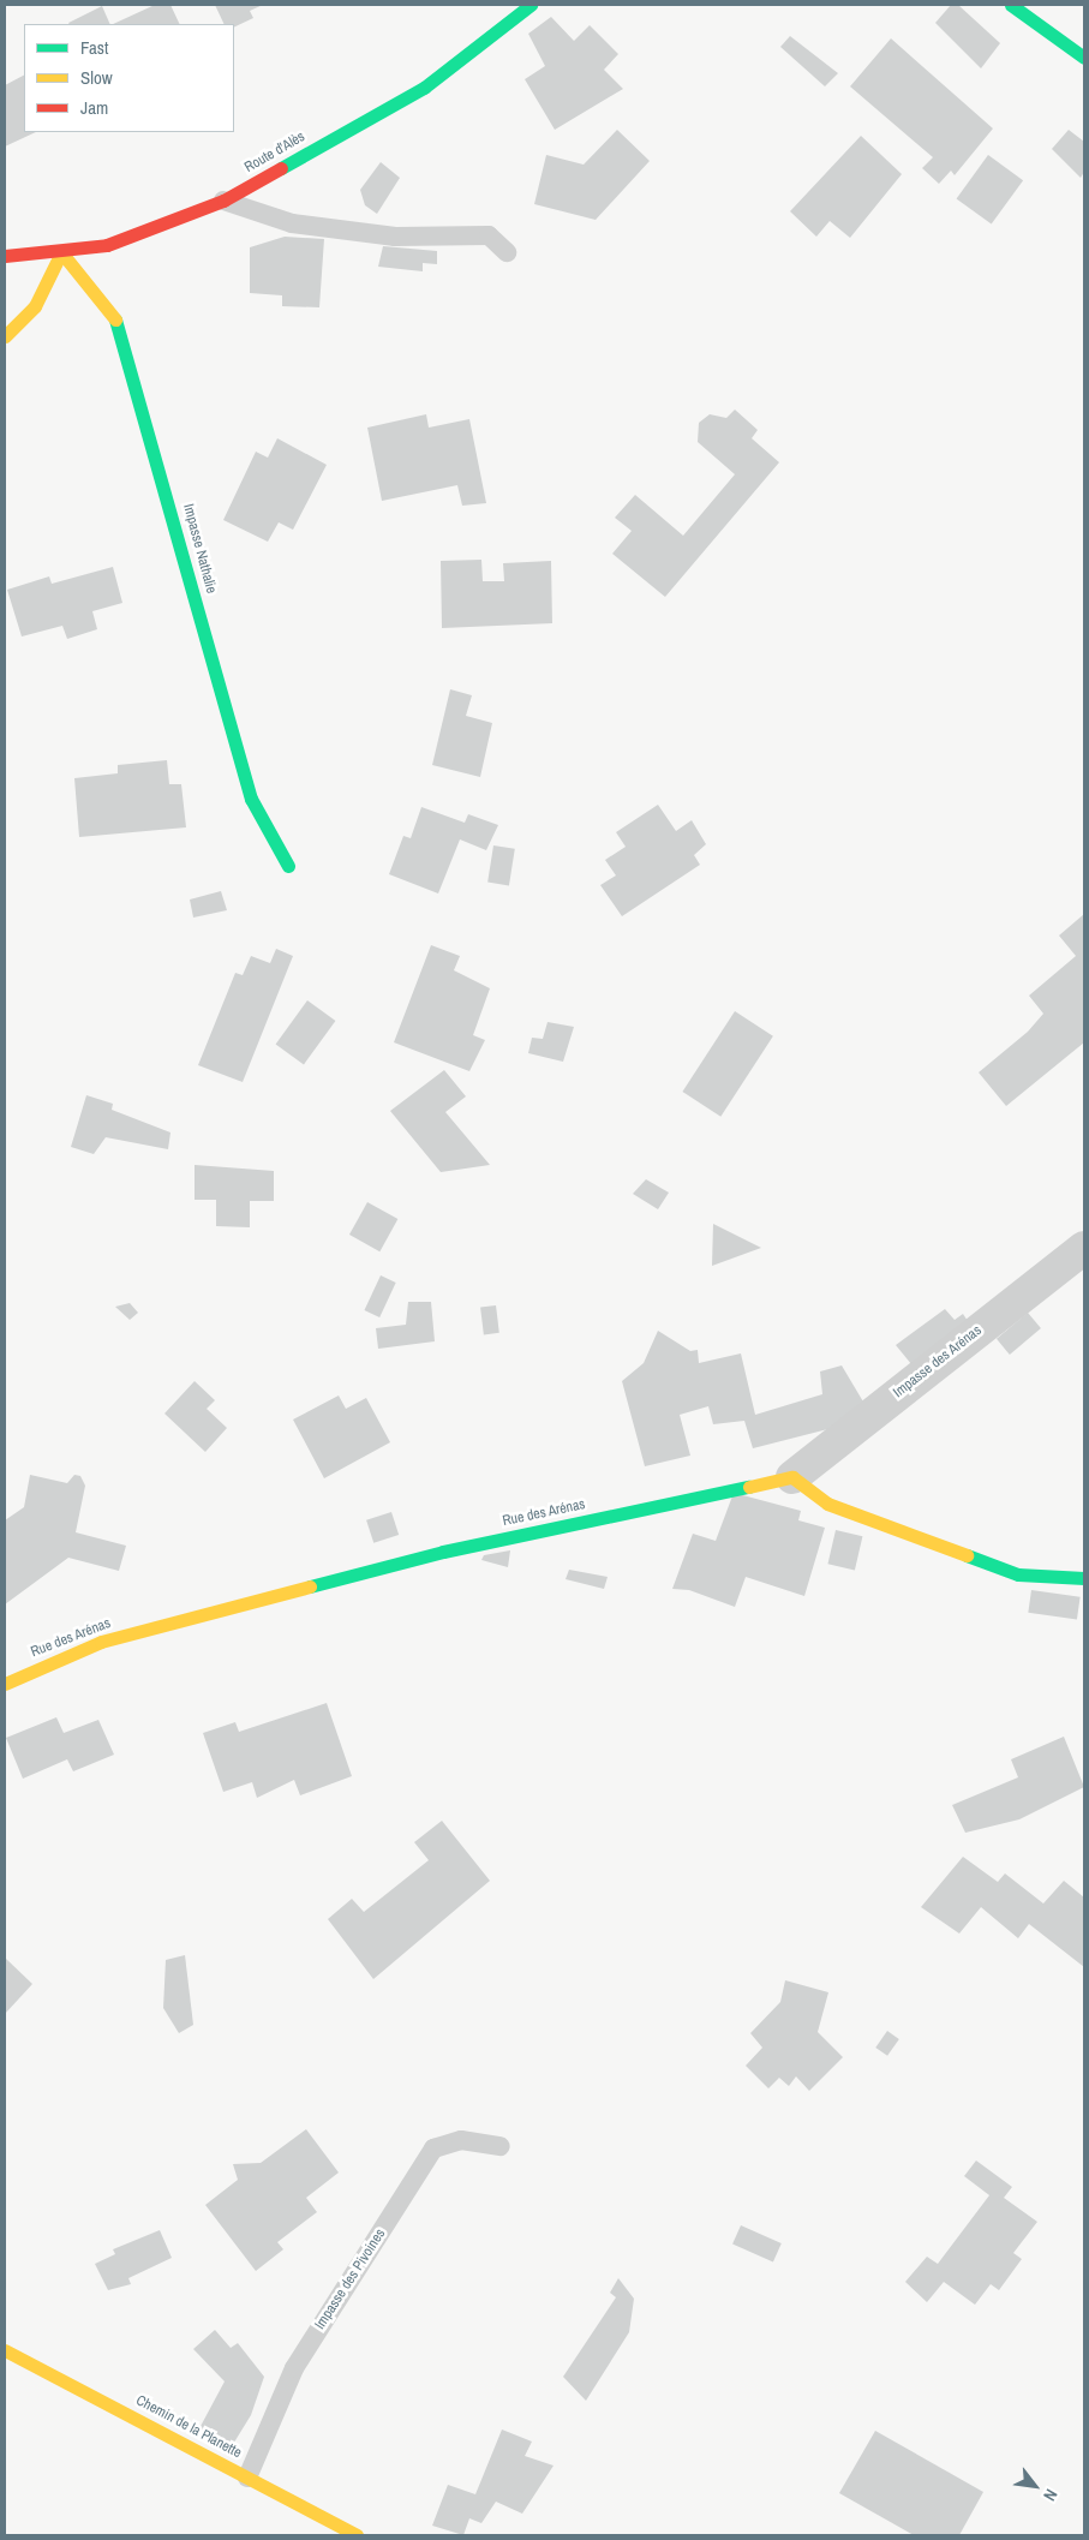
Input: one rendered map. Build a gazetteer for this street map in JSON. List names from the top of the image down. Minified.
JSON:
{"streets":{"street":["Route d'Alès","Impasse Nathalie","Impasse des Arénas","Rue des Arénas","Chemin de la Planette"],"lane":["Impasse des Pivoines"]},"crossings":[["Route d'Alès","Impasse Nathalie"],["Impasse des Arénas","Rue des Arénas"],["Impasse des Pivoines","Chemin de la Planette"]],"legend":["Fast","Slow","Jam"],"north":"bottom right"}
